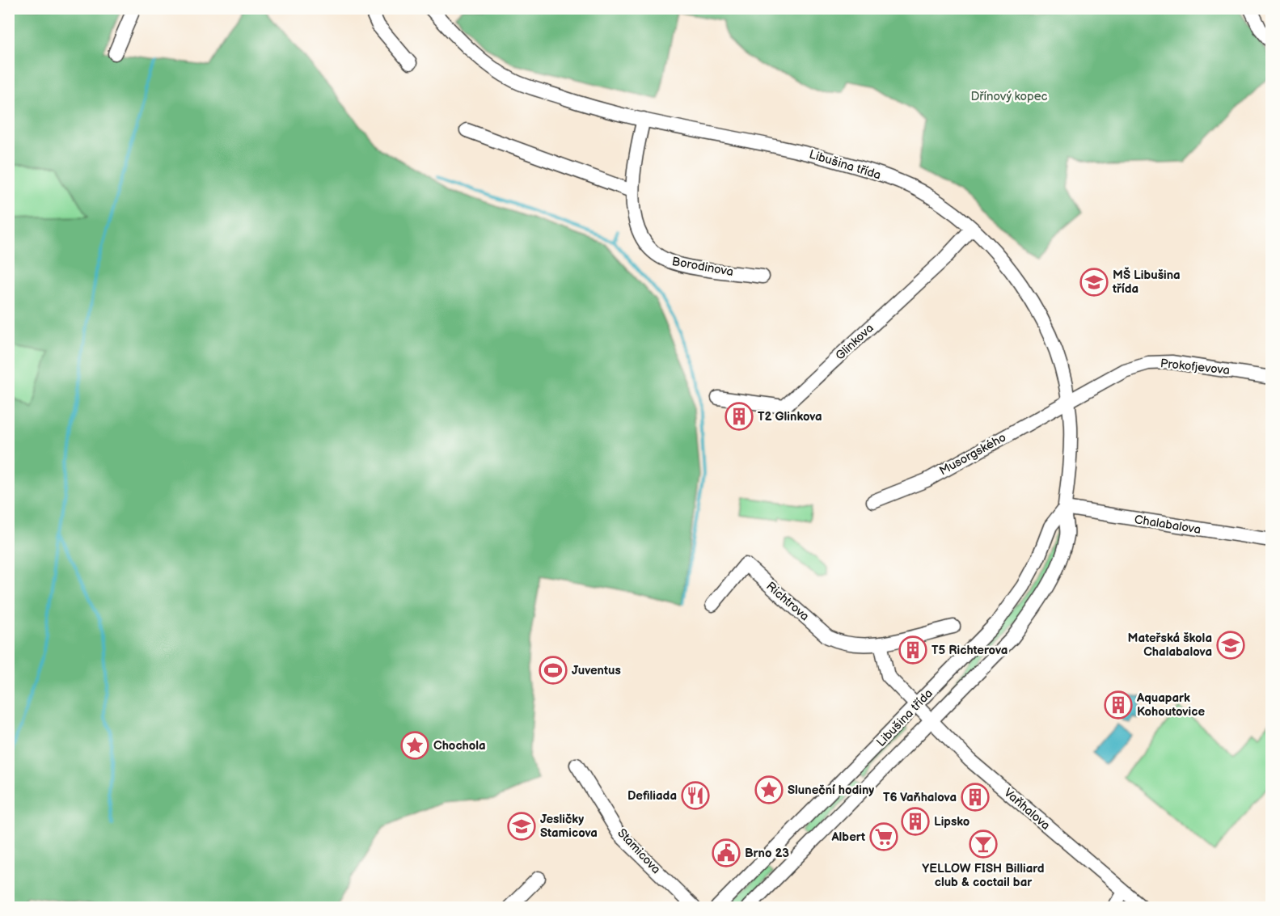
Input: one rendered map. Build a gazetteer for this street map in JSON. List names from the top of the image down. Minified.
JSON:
{"streets":{"street":["Libušina třída","Borodinova","Glinkova","Prokofjevova","Musorgského","Chalabalova","Richtrova","Vaňhalova","Stamicova"]},"crossings":[["Libušina třída","Borodinova"],["Libušina třída","Glinkova"],["Libušina třída","Prokofjevova"],["Libušina třída","Musorgského"],["Libušina třída","Chalabalova"],["Libušina třída","Vaňhalova"],["Prokofjevova","Musorgského"]],"parks":["Dřínový kopec"],"places":{"school or university":["MŠ Libušina třída","Mateřská škola Chalabalova","Jesličky Stamicova"],"building":["T2 Glinkova","T5 Richterova","Aquapark Kohoutovice","T6 Vaňhalova","Lipsko"],"sports":["Juventus"],"place":["Chochola","Sluneční hodiny"],"restaurant":["Defiliada"],"supermarket":["Albert"],"bar":["YELLOW FISH Billiard club & coctail bar"],"public building":["Brno 23"]}}
